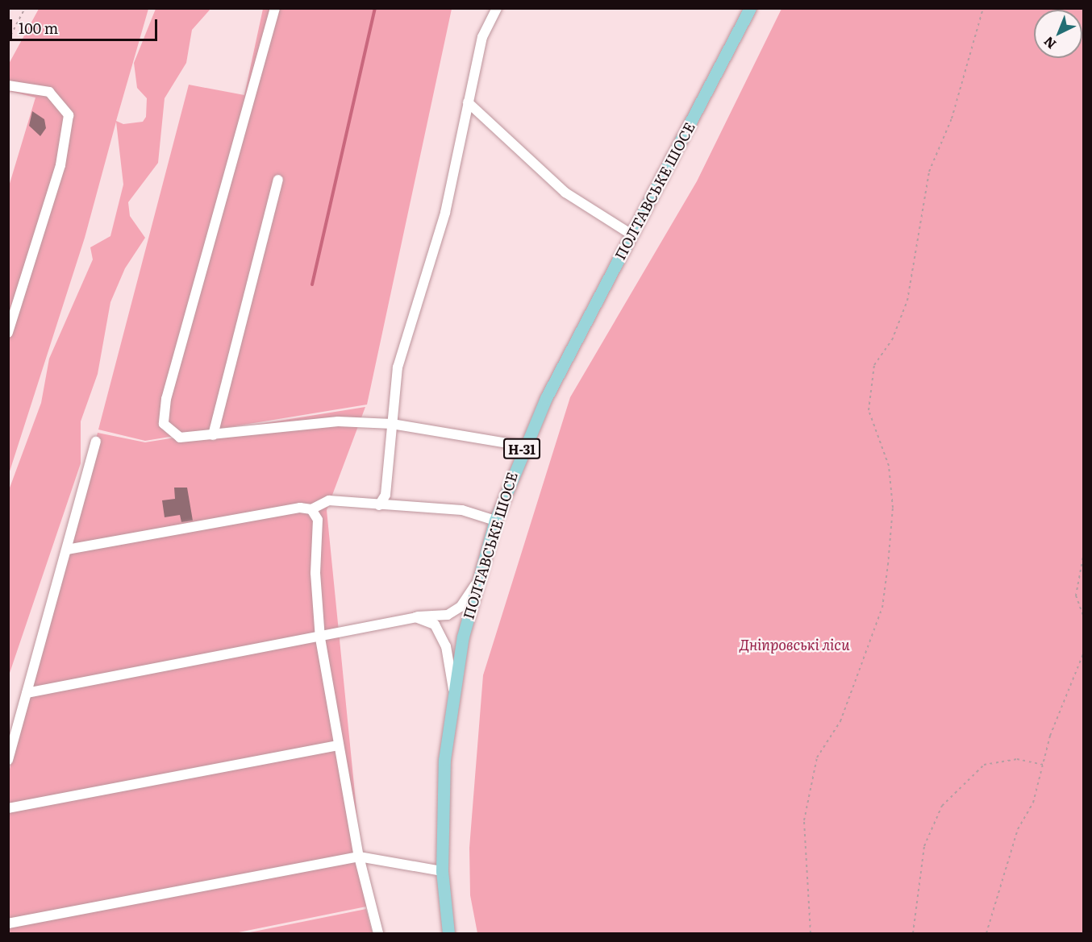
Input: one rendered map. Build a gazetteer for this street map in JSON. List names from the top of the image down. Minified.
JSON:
{"streets":{"main road":["ПОЛТАВСЬКЕ ШОСЕ","Н-31"]},"parks":["Дніпровські ліси"],"scale_bar":"100 m","north":"bottom left"}
